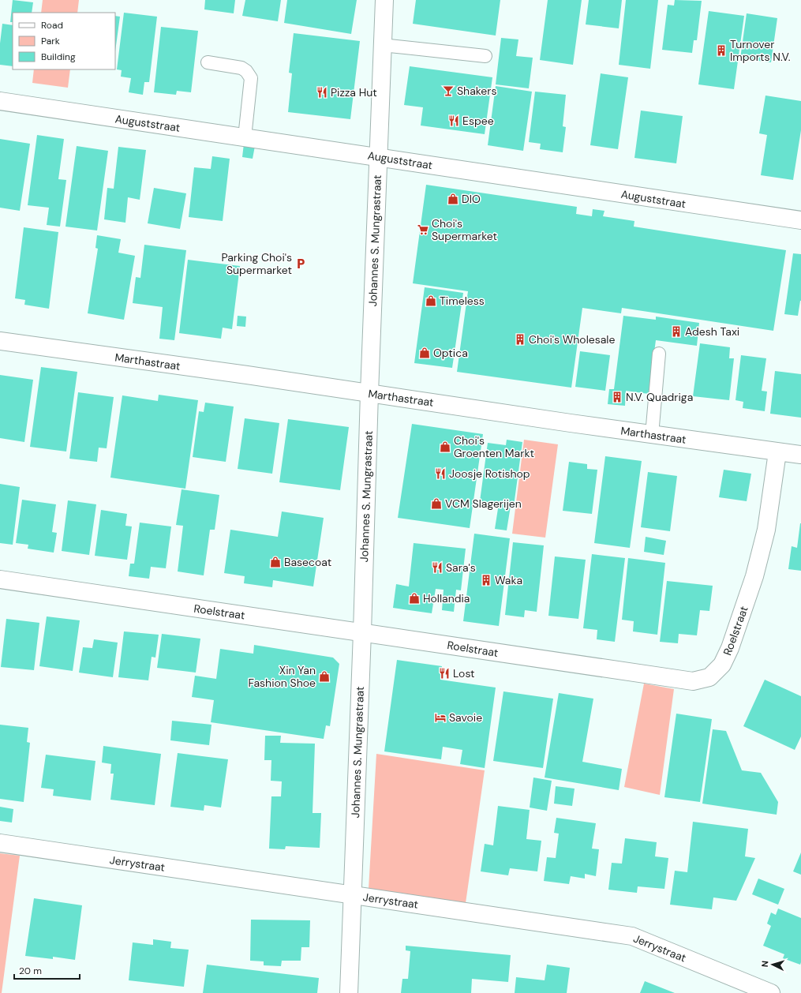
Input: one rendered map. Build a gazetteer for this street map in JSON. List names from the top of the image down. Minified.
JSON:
{"streets":{"street":["Auguststraat","Johannes S. Mungrastraat","Marthastraat","Roelstraat","Jerrystraat"]},"crossings":[["Auguststraat","Johannes S. Mungrastraat"],["Johannes S. Mungrastraat","Marthastraat"],["Johannes S. Mungrastraat","Roelstraat"],["Johannes S. Mungrastraat","Jerrystraat"],["Marthastraat","Roelstraat"]],"places":{"building":["Turnover Imports N.V.","Adesh Taxi","Choi's Wholesale","N.V. Quadriga","Waka"],"bar":["Shakers"],"restaurant":["Pizza Hut","Espee","Joosje Rotishop","Sara's","Lost"],"shop":["DIO","Timeless","Optica","Choi's Groenten Markt","VCM Slagerijen","Basecoat","Hollandia","Xin Yan Fashion Shoe"],"supermarket":["Choi's Supermarket"],"parking":["Parking Choi's Supermarket"],"hotel":["Savoie"]},"legend":["Road","Park","Building"],"scale_bar":"20 m","north":"left"}
